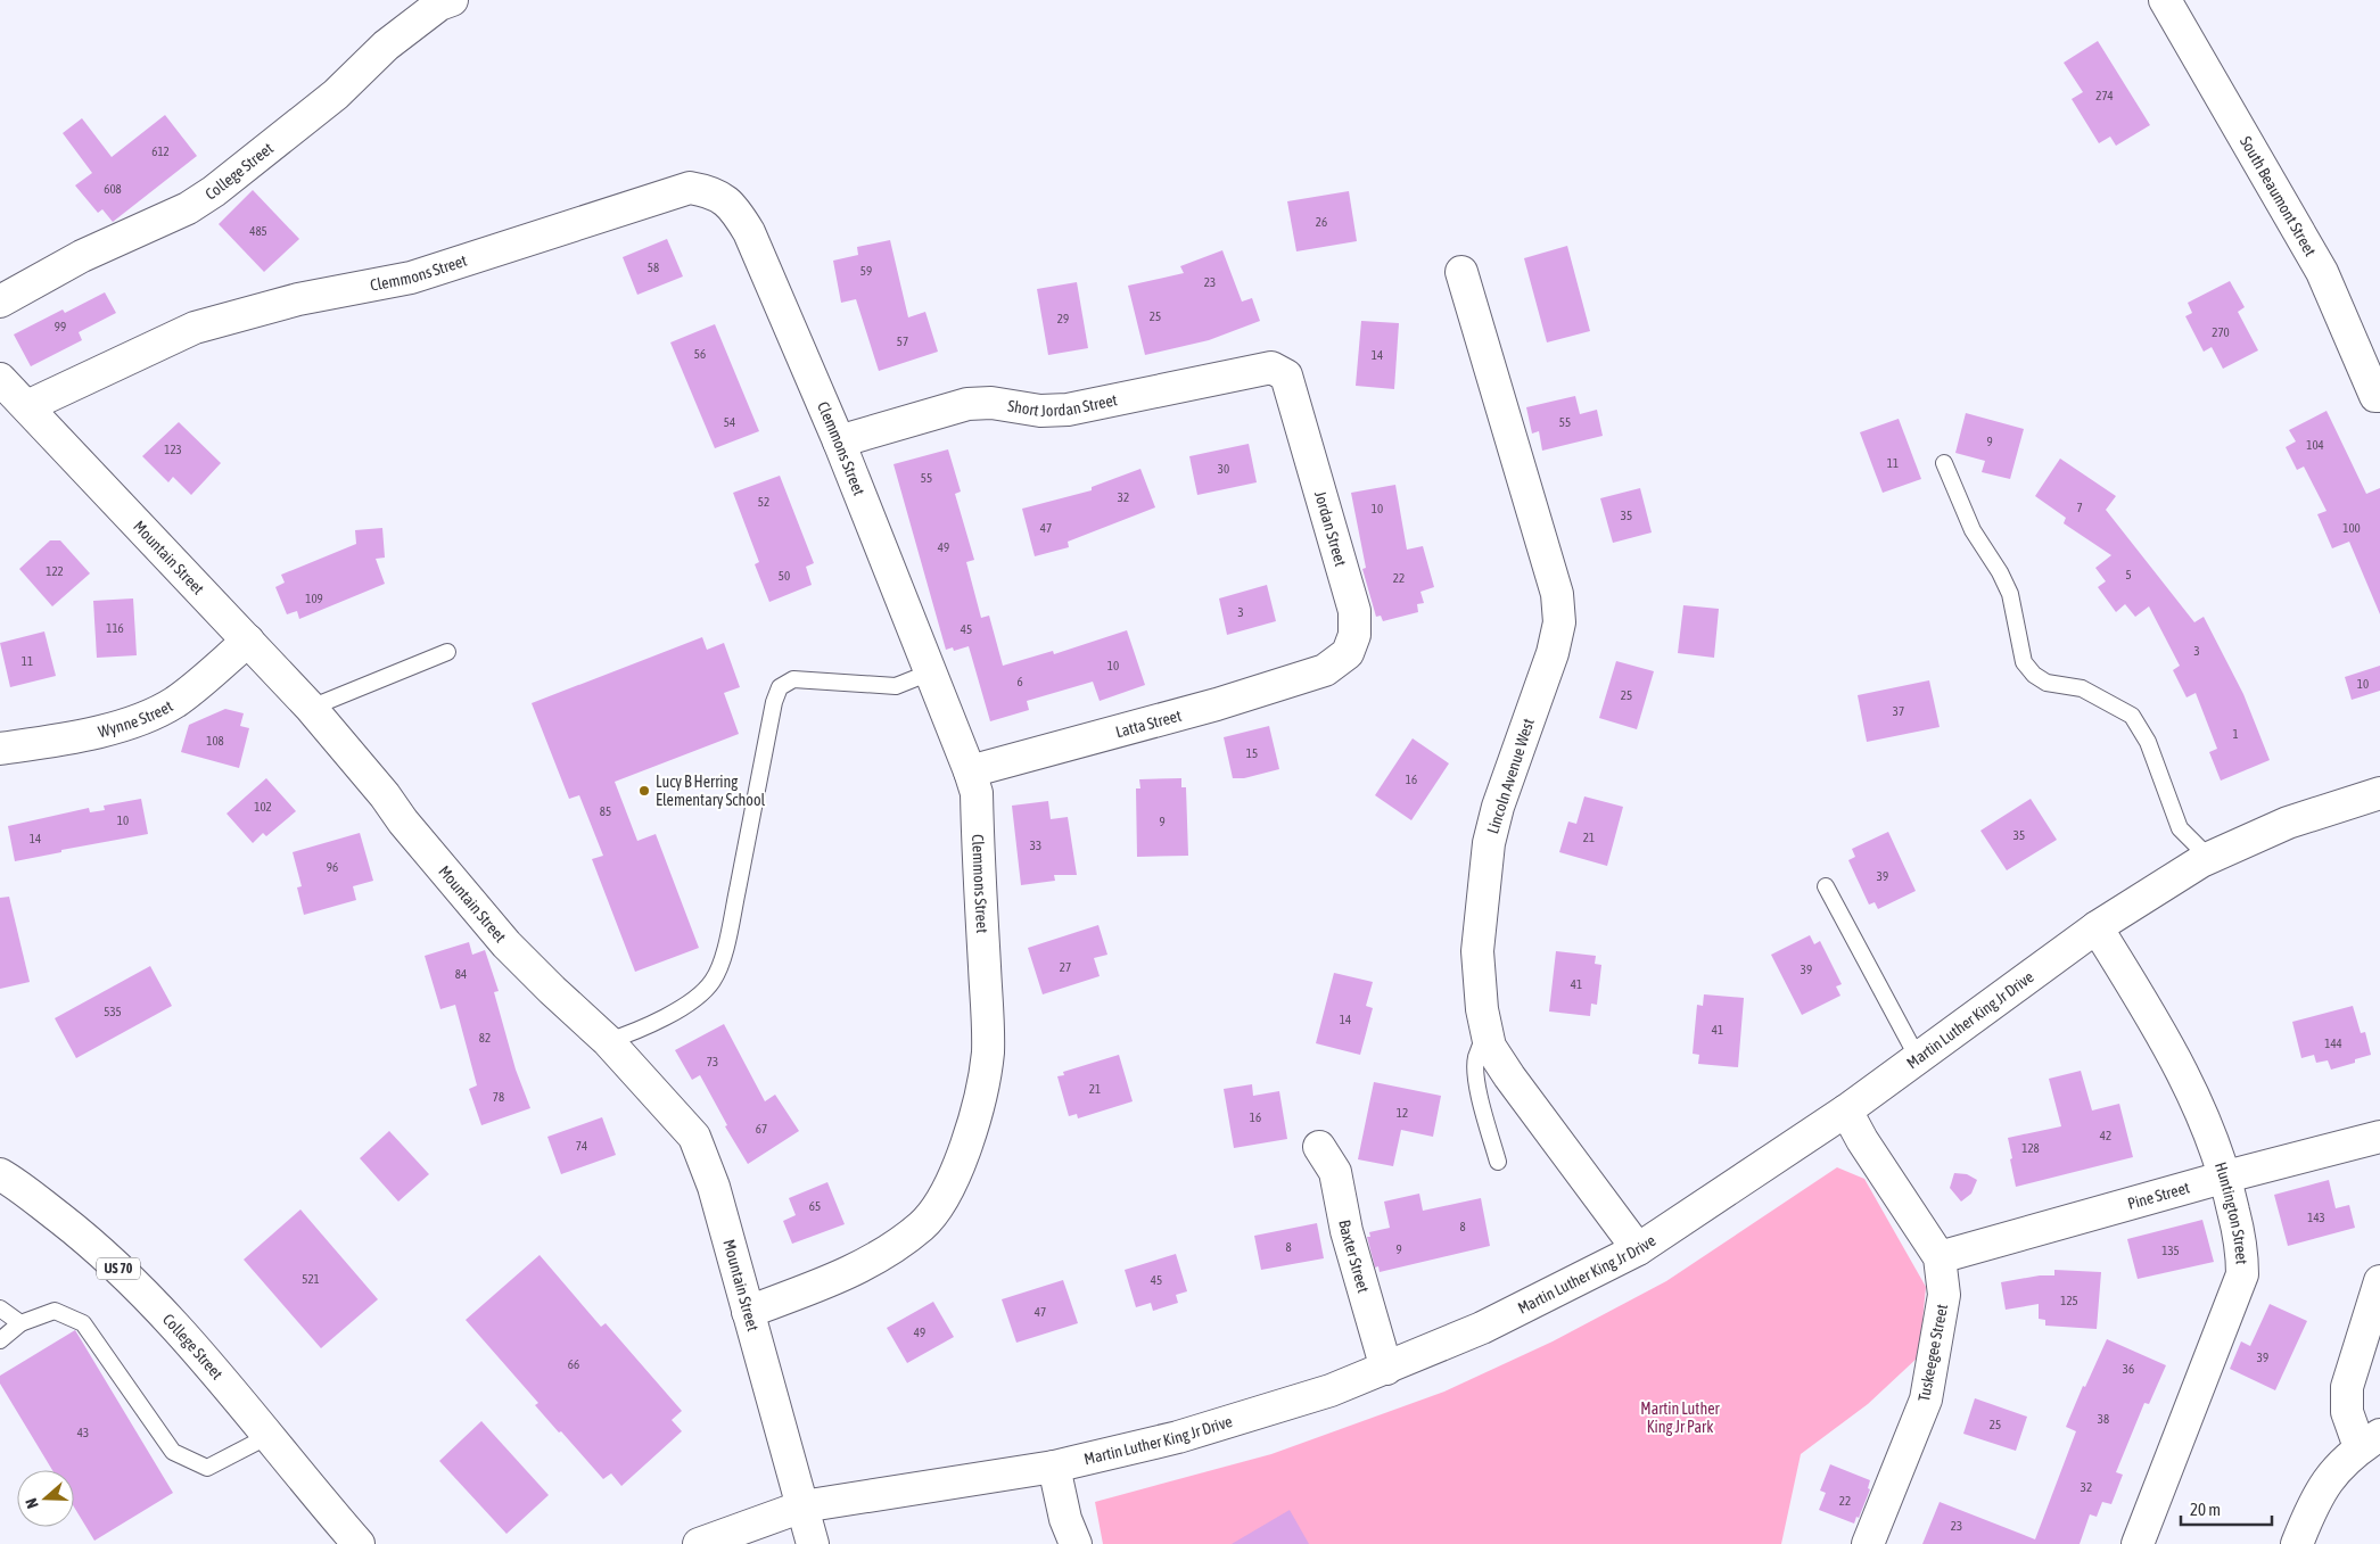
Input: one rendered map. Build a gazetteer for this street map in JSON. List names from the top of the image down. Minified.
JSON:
{"streets":{"street":["College Street","South Beaumont Street","Clemmons Street","Short Jordan Street","Jordan Street","Mountain Street","Wynne Street","Latta Street","Lincoln Avenue West","Martin Luther King Jr Drive","Pine Street","Huntington Street","Baxter Street","US 70","Tuskeegee Street"]},"crossings":[["Clemmons Street","Short Jordan Street"],["Clemmons Street","Mountain Street"],["Clemmons Street","Latta Street"],["Short Jordan Street","Jordan Street"],["Jordan Street","Latta Street"],["Mountain Street","Wynne Street"],["Mountain Street","Martin Luther King Jr Drive"],["Lincoln Avenue West","Martin Luther King Jr Drive"],["Martin Luther King Jr Drive","Huntington Street"],["Martin Luther King Jr Drive","Baxter Street"],["Martin Luther King Jr Drive","Tuskeegee Street"],["Pine Street","Huntington Street"],["Pine Street","Tuskeegee Street"]],"parks":["Martin Luther King Jr Park"],"places":["Lucy B Herring Elementary School"],"house_numbers":["274","612","608","26","485","58","59","23","25","29","99","270","57","56","14","54","55","9","104","123","11","30","55","32","52","7","10","35","47","100","49","122","5","50","22","109","3","116","45","3","11","10","6","10","25","37","1","108","15","16","102","85","10","9","35","21","14","33","96","39","27","39","84","41","535","14","41","82","144","73","21","78","12","16","67","42","74","128","65","143","8","8","9","135","521","45","125","47","49","39","66","36","38","25","43","32","22","23"],"scale_bar":"20 m","north":"left"}
